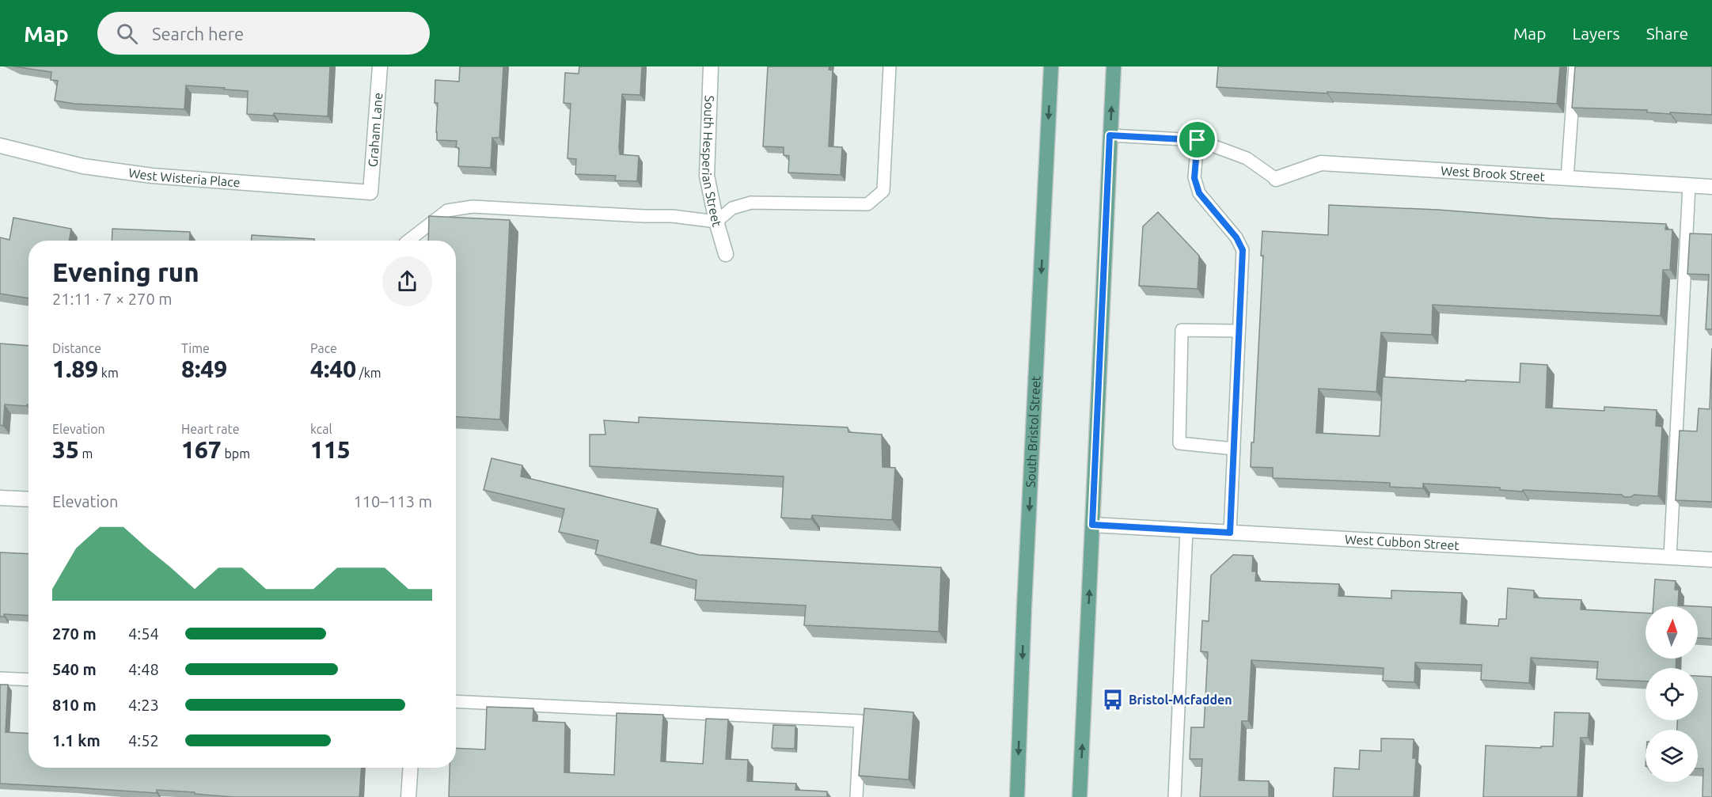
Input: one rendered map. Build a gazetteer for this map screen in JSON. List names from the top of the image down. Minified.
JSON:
{"streets":{"main road":["South Bristol Street"],"street":["Graham Lane","South Hesperian Street","West Brook Street","West Wisteria Place","West Cubbon Street"]},"crossings":[["Graham Lane","West Wisteria Place"]],"places":{"bus stop":["Bristol-Mcfadden"]},"north":"top","page":{"header":"Map","search":"Search here","nav":["Map","Layers","Share"],"heading":["Evening run","21:11 · 7 × 270 m"],"stats":[["Distance","1.89 km"],["Time","8:49"],["Pace","4:40 /km"],["Elevation","35 m"],["Heart rate","167 bpm"],["kcal","115"]],"chart":["Elevation","110–113 m"],"list":[{"name":"270 m","note":"4:54"},{"name":"540 m","note":"4:48"},{"name":"810 m","note":"4:23"},{"name":"1.1 km","note":"4:52"}]}}
